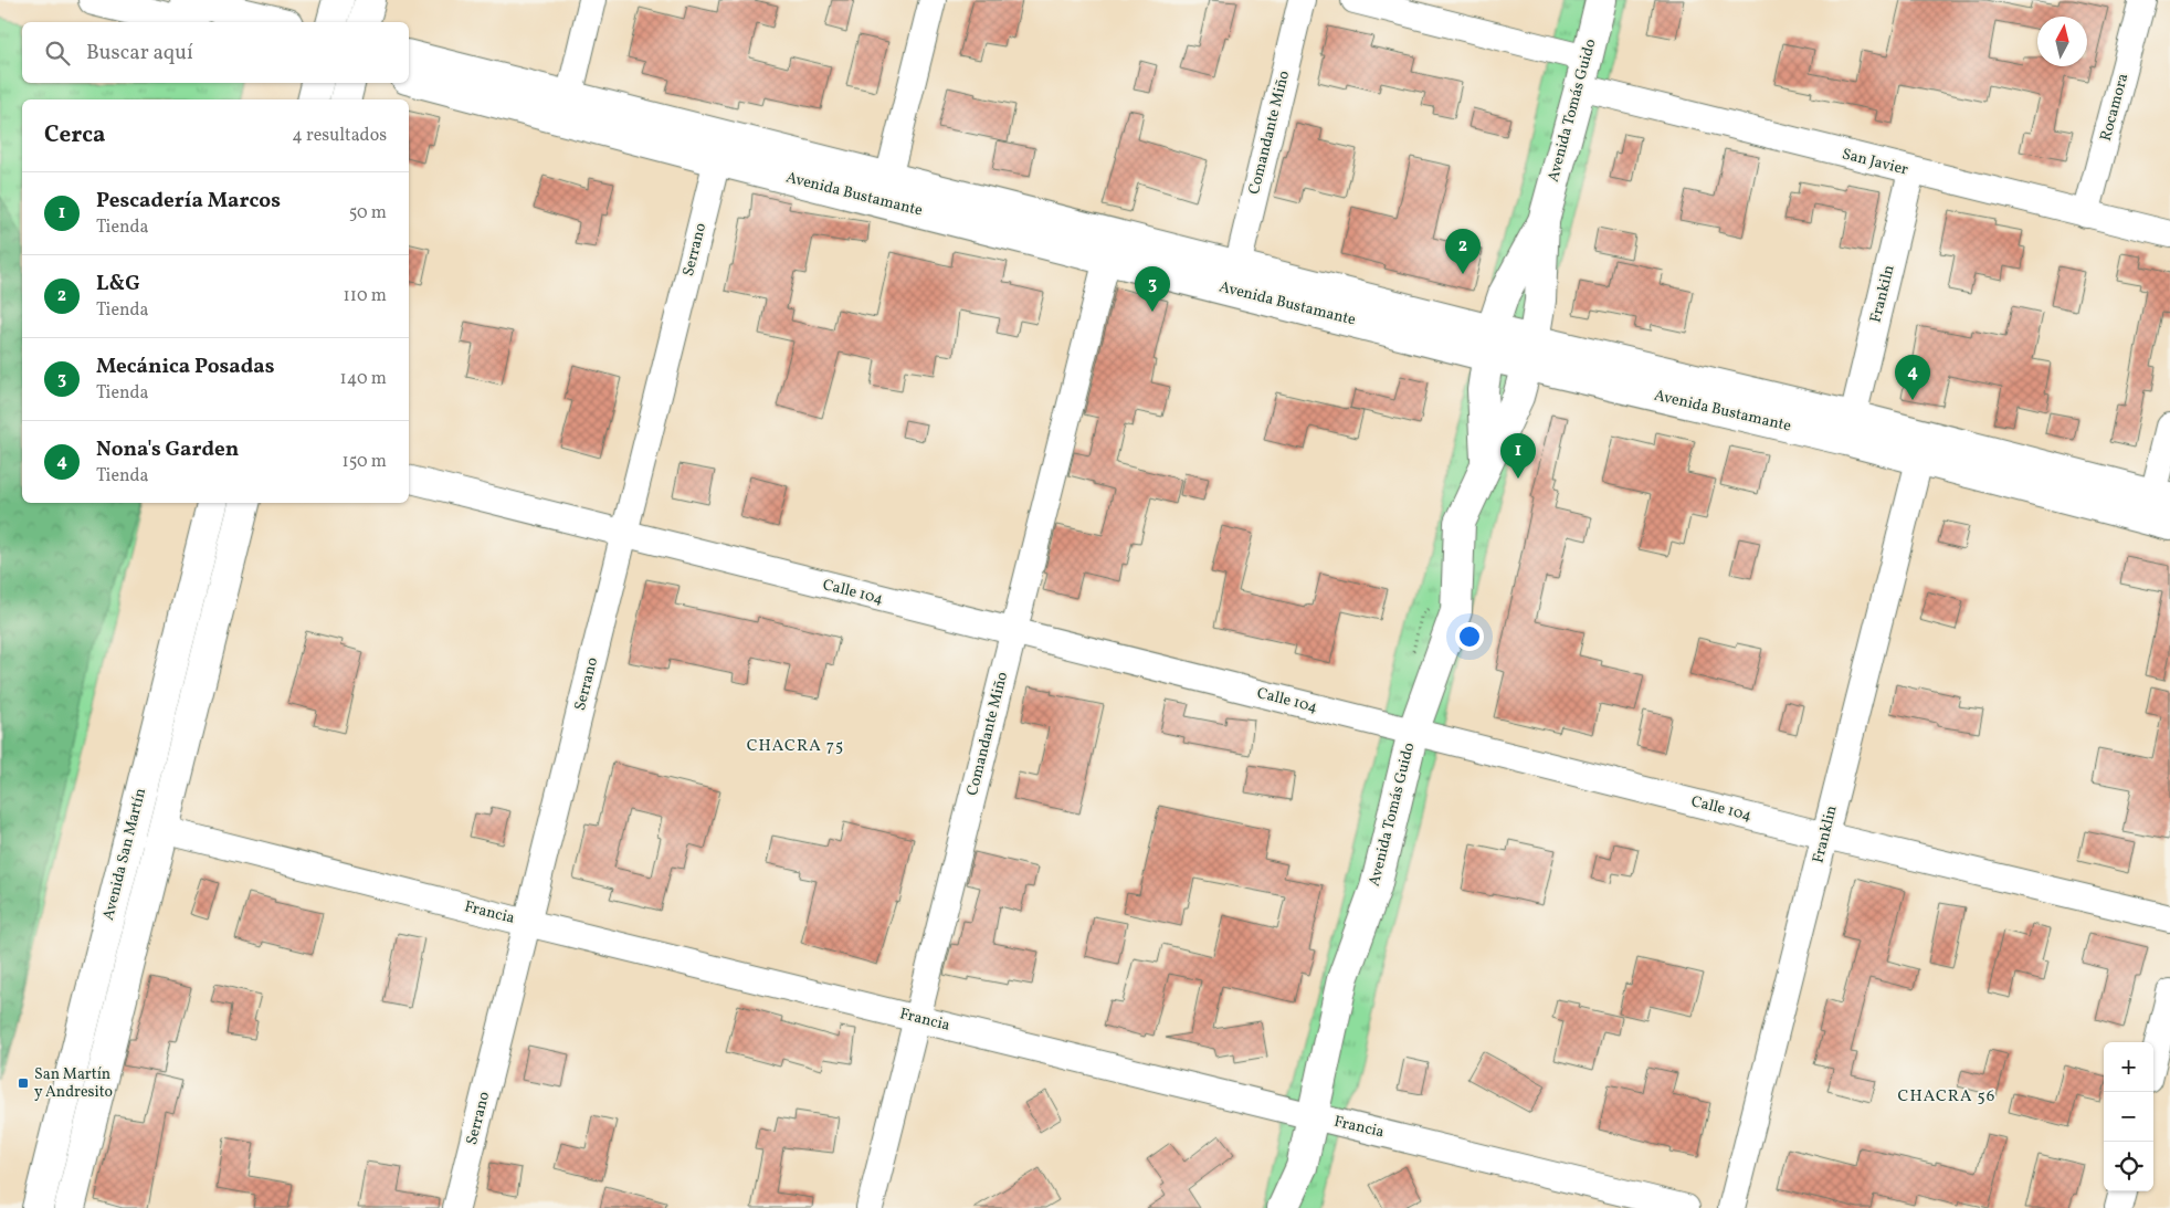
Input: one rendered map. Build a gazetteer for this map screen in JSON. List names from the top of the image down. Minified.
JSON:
{"streets":{"main road":["Avenida Tomás Guido","Avenida Bustamante","Avenida San Martín"],"street":["Rocamora","Comandante Miño","San Javier","Serrano","Frankiln","Calle 104","Franklin","Francia"]},"crossings":[["Rocamora","San Javier"],["Avenida Tomás Guido","San Javier"],["Avenida Tomás Guido","Avenida Bustamante"],["Avenida Tomás Guido","Calle 104"],["Avenida Tomás Guido","Francia"],["Comandante Miño","Avenida Bustamante"],["Comandante Miño","Calle 104"],["Comandante Miño","Francia"],["San Javier","Frankiln"],["Avenida Bustamante","Serrano"],["Avenida Bustamante","Frankiln"],["Avenida Bustamante","Franklin"],["Serrano","Calle 104"],["Serrano","Francia"],["Calle 104","Franklin"],["Avenida San Martín","Francia"]],"districts":["CHACRA 75","CHACRA 56"],"places":{"transit":["San Martín y Andresito"]},"north":"top","page":{"search":"Buscar aquí","heading":["Cerca","4 resultados"],"list":[{"mark":"1","name":"Pescadería Marcos","note":"Tienda","value":"50 m"},{"mark":"2","name":"L&G","note":"Tienda","value":"110 m"},{"mark":"3","name":"Mecánica Posadas","note":"Tienda","value":"140 m"},{"mark":"4","name":"Nona's Garden","note":"Tienda","value":"150 m"}],"pins":["2","3","4","1"],"map_buttons":["+","−"]}}
